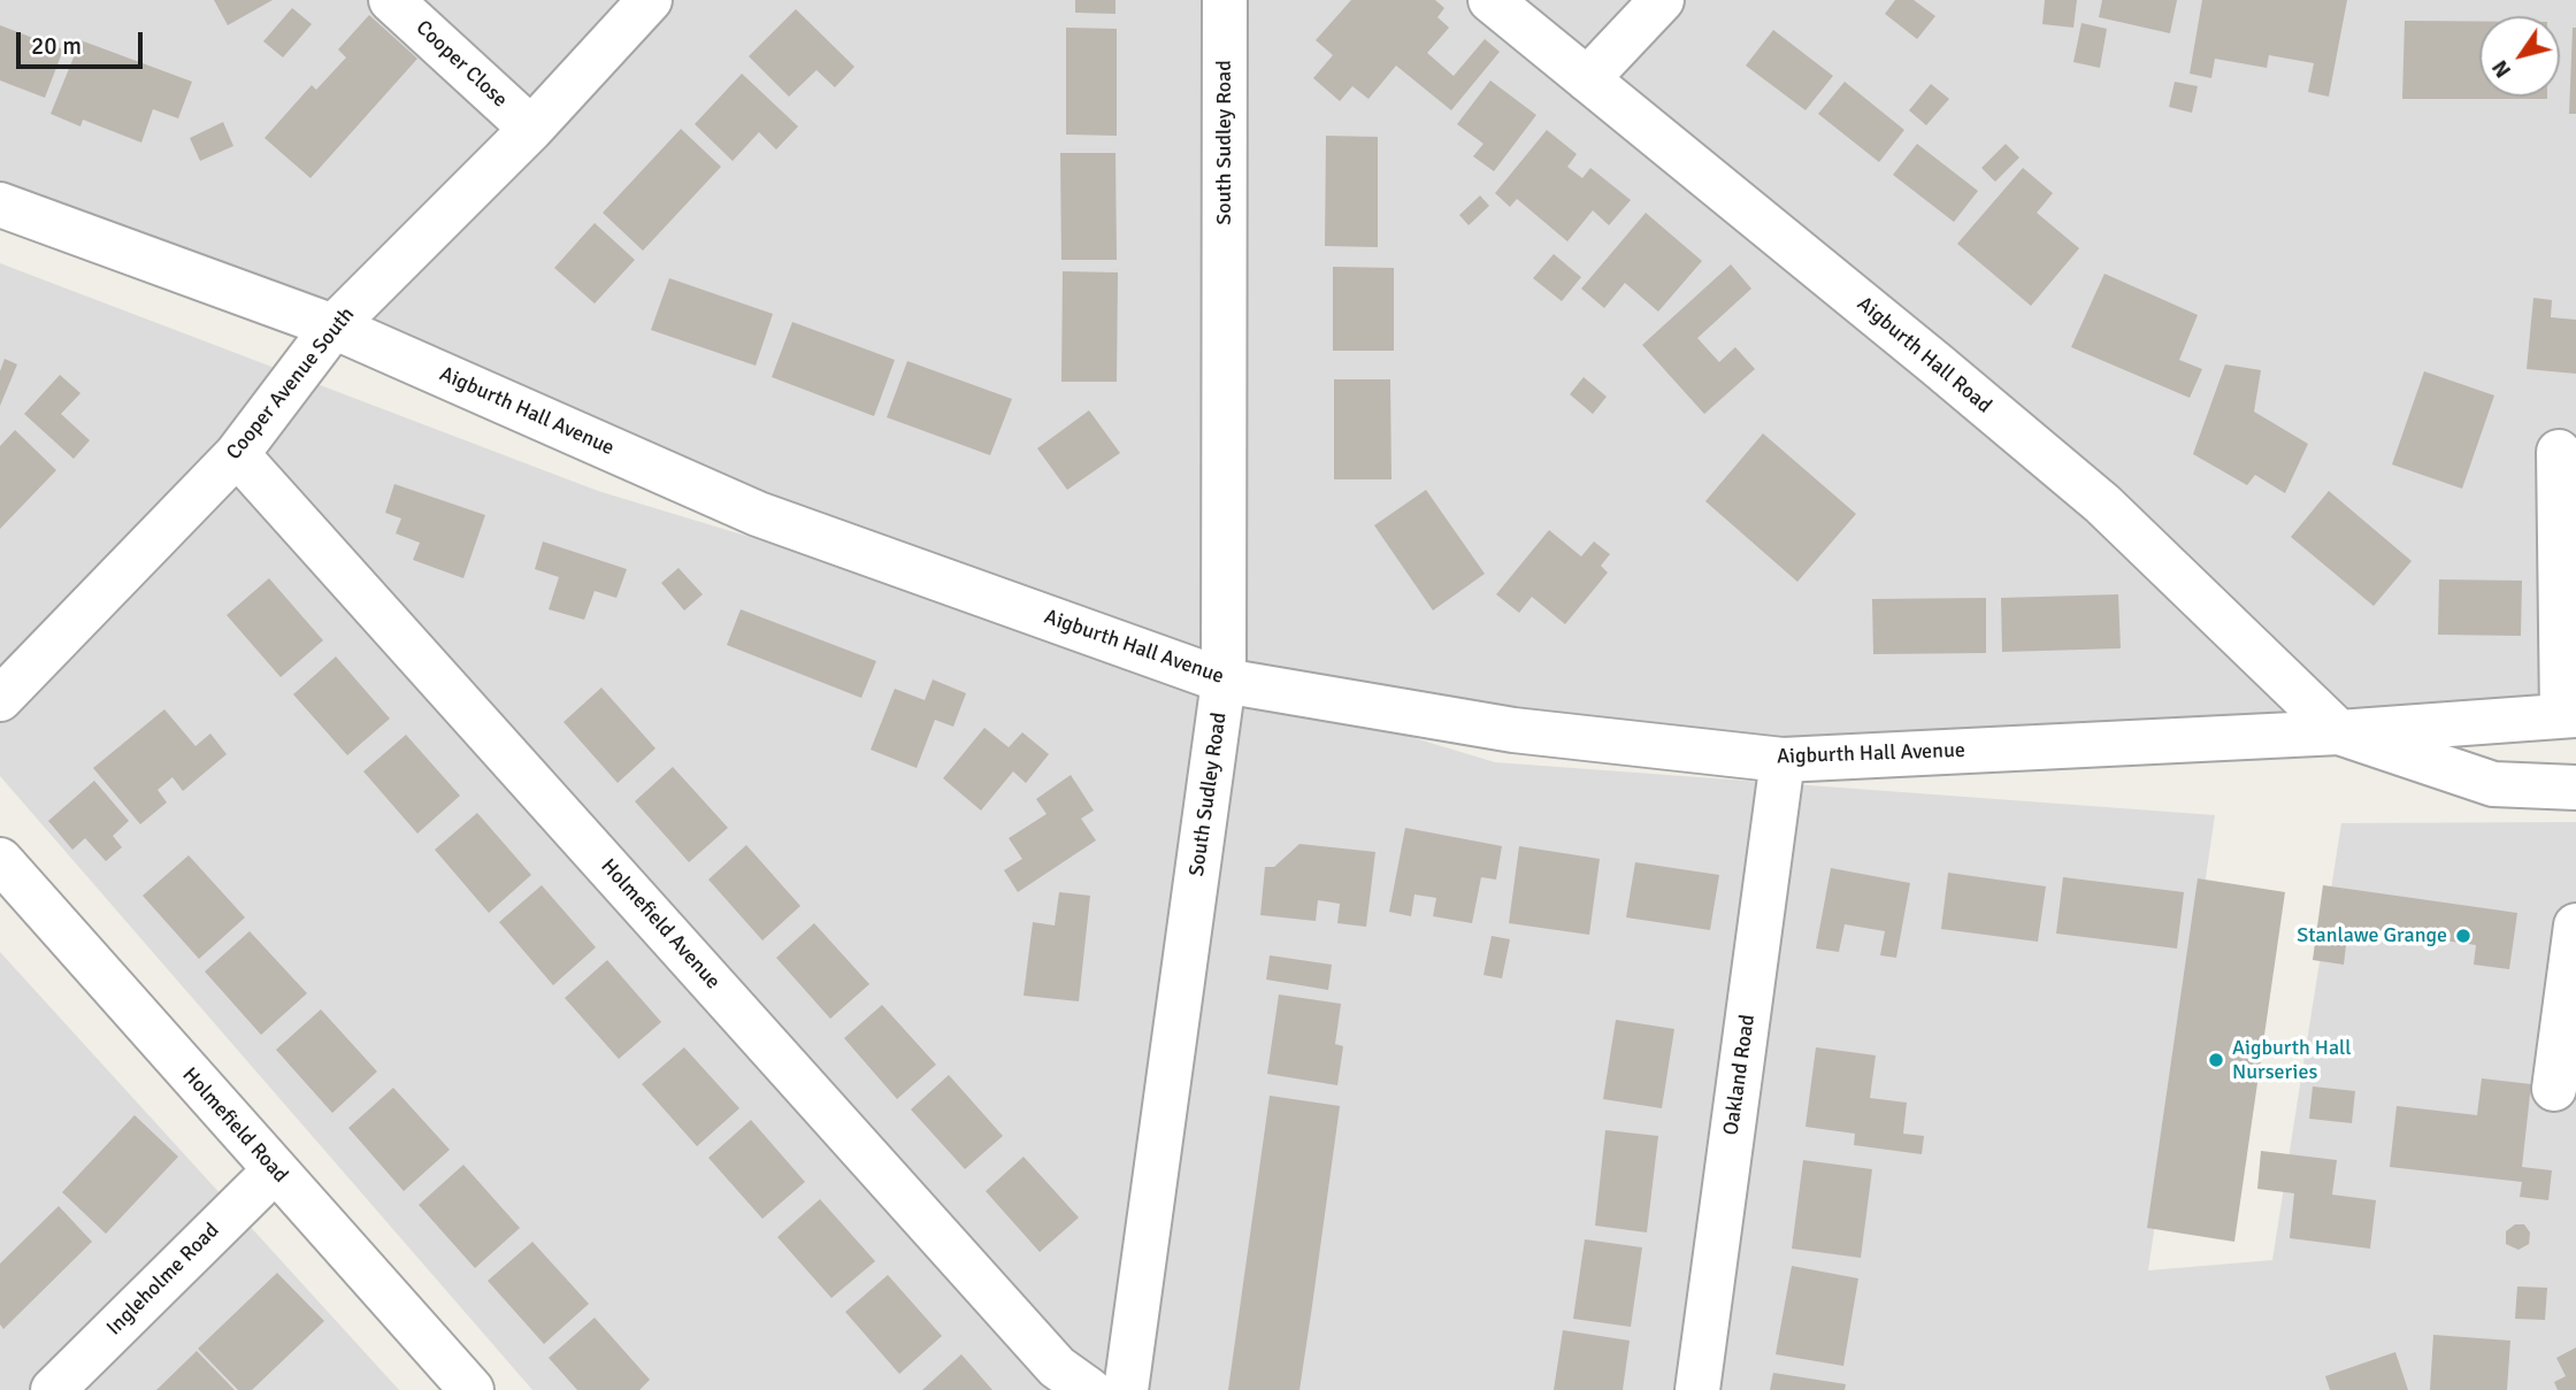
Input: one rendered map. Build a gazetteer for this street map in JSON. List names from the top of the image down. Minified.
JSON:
{"streets":{"street":["Cooper Close","South Sudley Road","Aigburth Hall Road","Cooper Avenue South","Aigburth Hall Avenue","Holmefield Avenue","Oakland Road","Holmefield Road","Ingleholme Road"]},"crossings":[["Cooper Close","Cooper Avenue South"],["South Sudley Road","Aigburth Hall Avenue"],["Aigburth Hall Road","Aigburth Hall Avenue"],["Cooper Avenue South","Aigburth Hall Avenue"],["Cooper Avenue South","Holmefield Avenue"],["Aigburth Hall Avenue","Oakland Road"],["Holmefield Road","Ingleholme Road"]],"places":["Stanlawe Grange","Aigburth Hall Nurseries"],"scale_bar":"20 m","north":"bottom left"}
